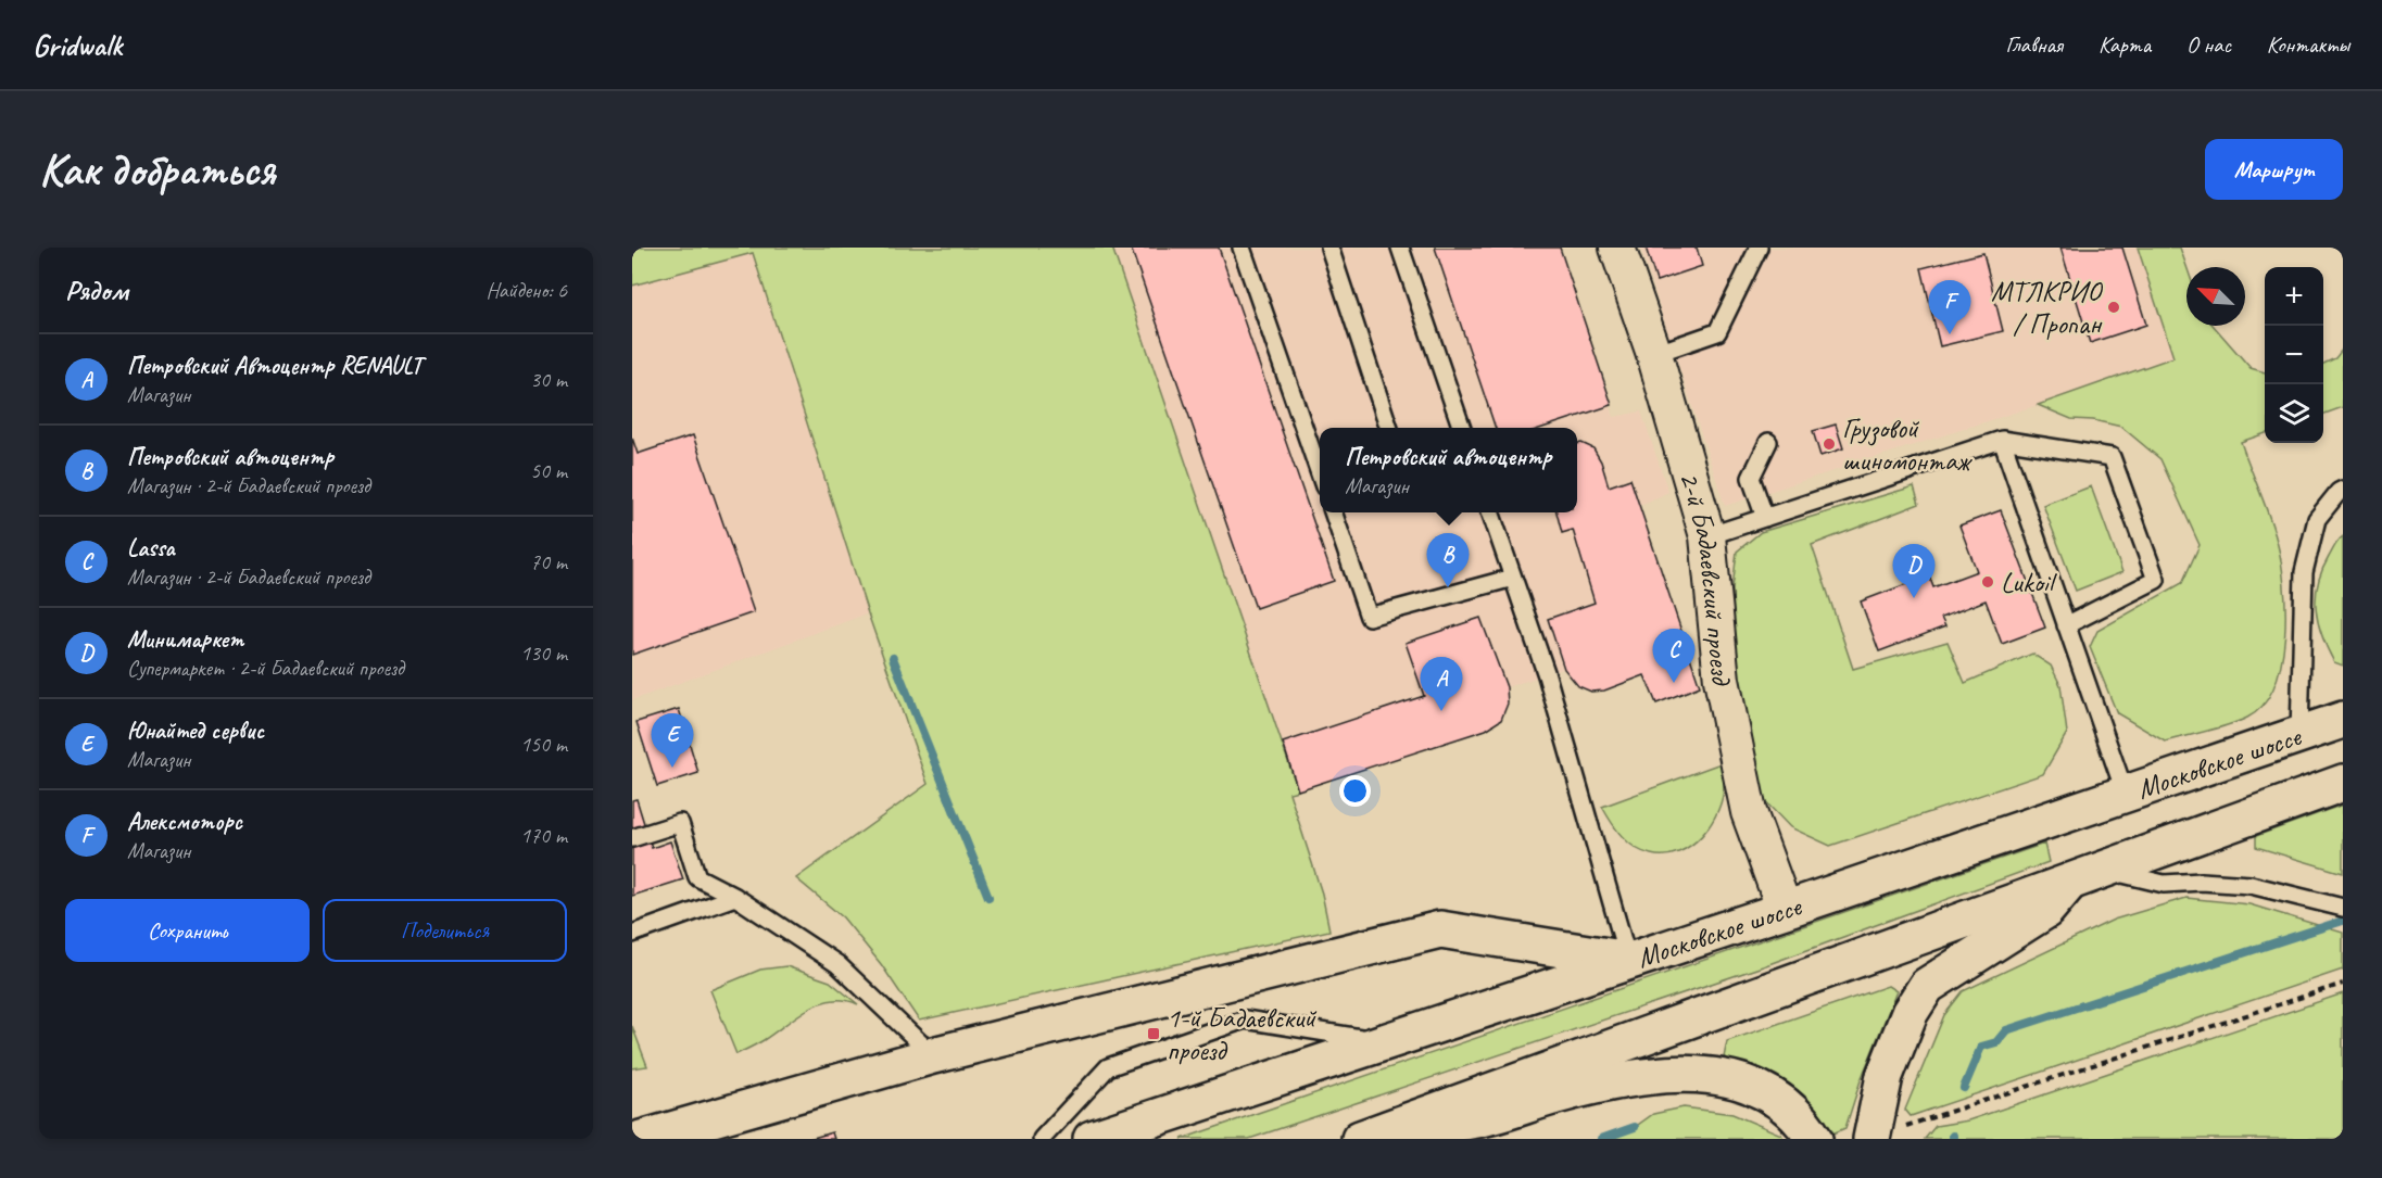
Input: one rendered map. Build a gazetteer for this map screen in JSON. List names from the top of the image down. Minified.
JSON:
{"streets":{"main road":["Московское шоссе"],"street":["2-й Бадаевский проезд"]},"crossings":[["2-й Бадаевский проезд","Московское шоссе"]],"places":{"other":["МТЛКРИО / Пропан","Грузовой шиномонтаж","Lukoil"],"transit":["1-й Бадаевский проезд"]},"north":"top left","page":{"header":"Gridwalk","nav":["Главная","Карта","О нас","Контакты"],"buttons":["Маршрут",["Сохранить","Поделиться"]],"title":"Как добраться","heading":["Рядом","Найдено: 6"],"map_buttons":["+","−"],"pins":["F","B","D","C","A","E"],"list":[{"mark":"A","name":"Петровский Автоцентр RENAULT","note":"Магазин","value":"30 m"},{"mark":"B","name":"Петровский автоцентр","note":"Магазин · 2-й Бадаевский проезд","value":"50 m"},{"mark":"C","name":"Lassa","note":"Магазин · 2-й Бадаевский проезд","value":"70 m"},{"mark":"D","name":"Минимаркет","note":"Супермаркет · 2-й Бадаевский проезд","value":"130 m"},{"mark":"E","name":"Юнайтед сервис","note":"Магазин","value":"150 m"},{"mark":"F","name":"Алексмоторс","note":"Магазин","value":"170 m"}],"popup":["Петровский автоцентр","Магазин"]}}
